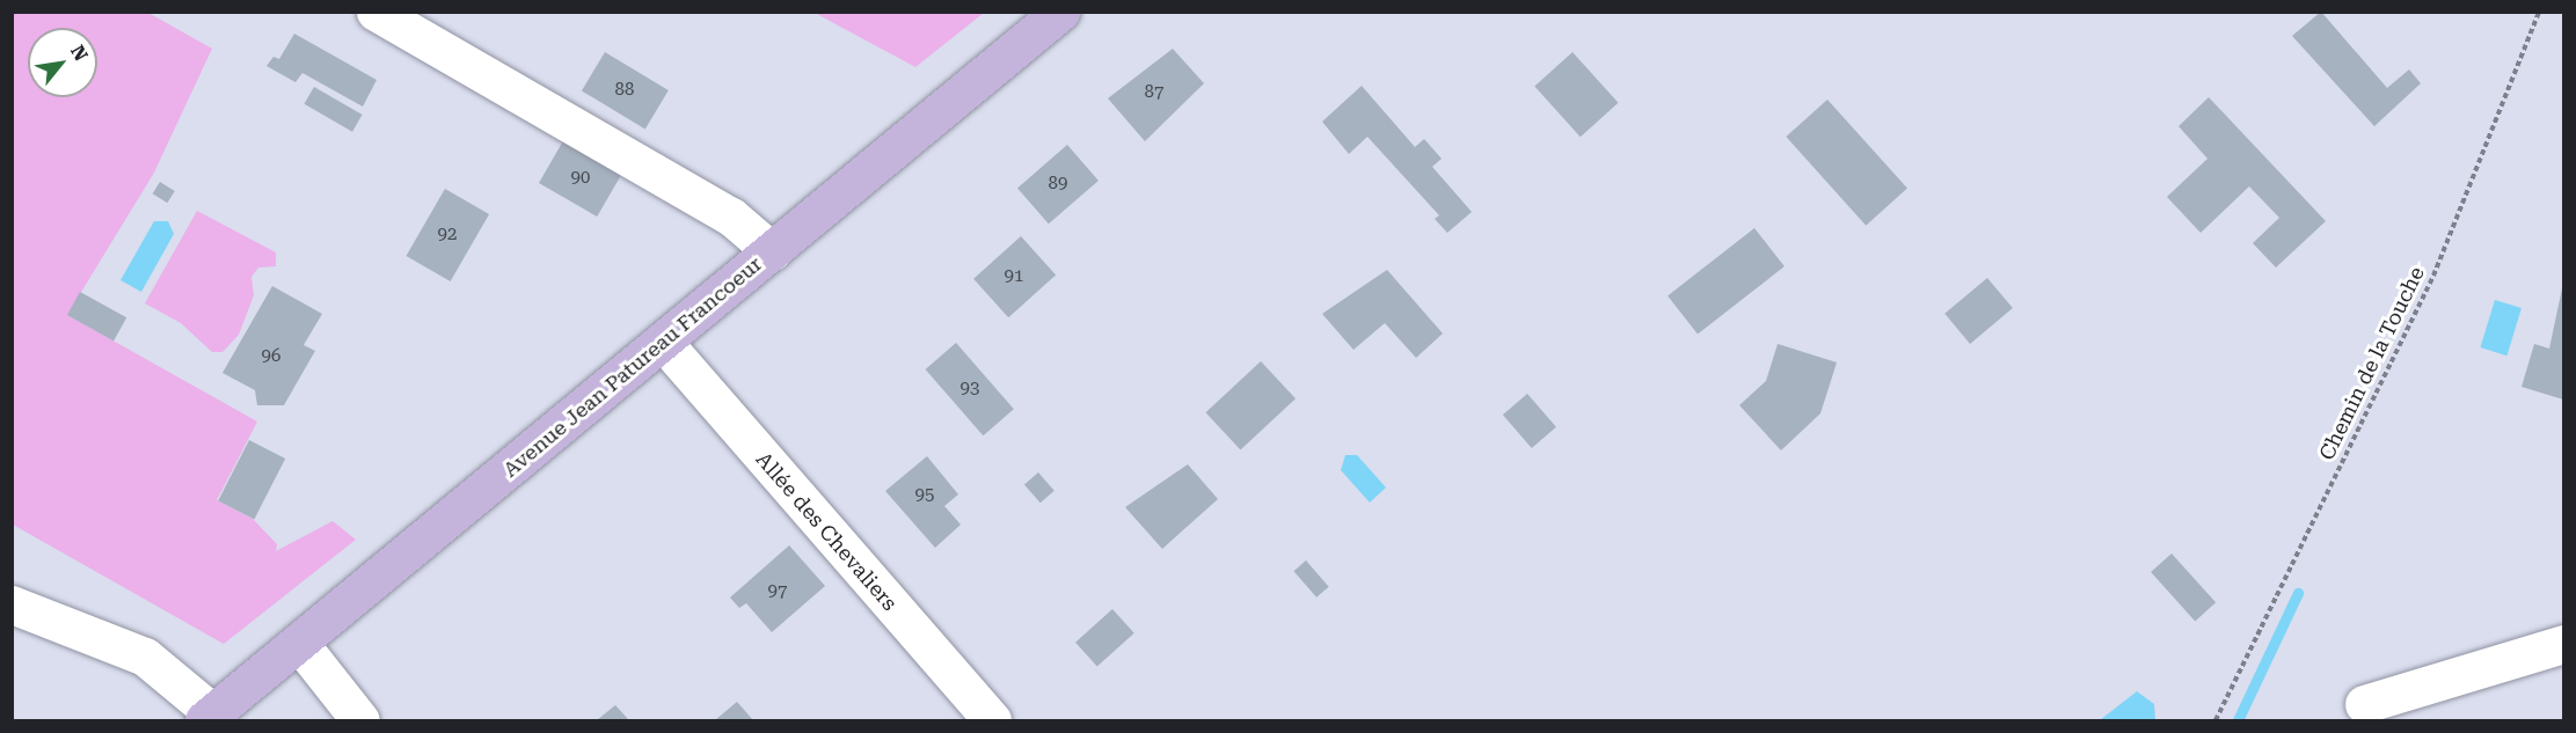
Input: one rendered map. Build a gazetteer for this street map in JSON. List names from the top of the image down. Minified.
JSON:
{"streets":{"main road":["Avenue Jean Patureau Francoeur"],"street":["Allée des Chevaliers"],"path":["Chemin de la Touche"]},"crossings":[["Avenue Jean Patureau Francoeur","Allée des Chevaliers"]],"house_numbers":["88","87","90","89","92","91","96","93","95","97"],"north":"top right"}
